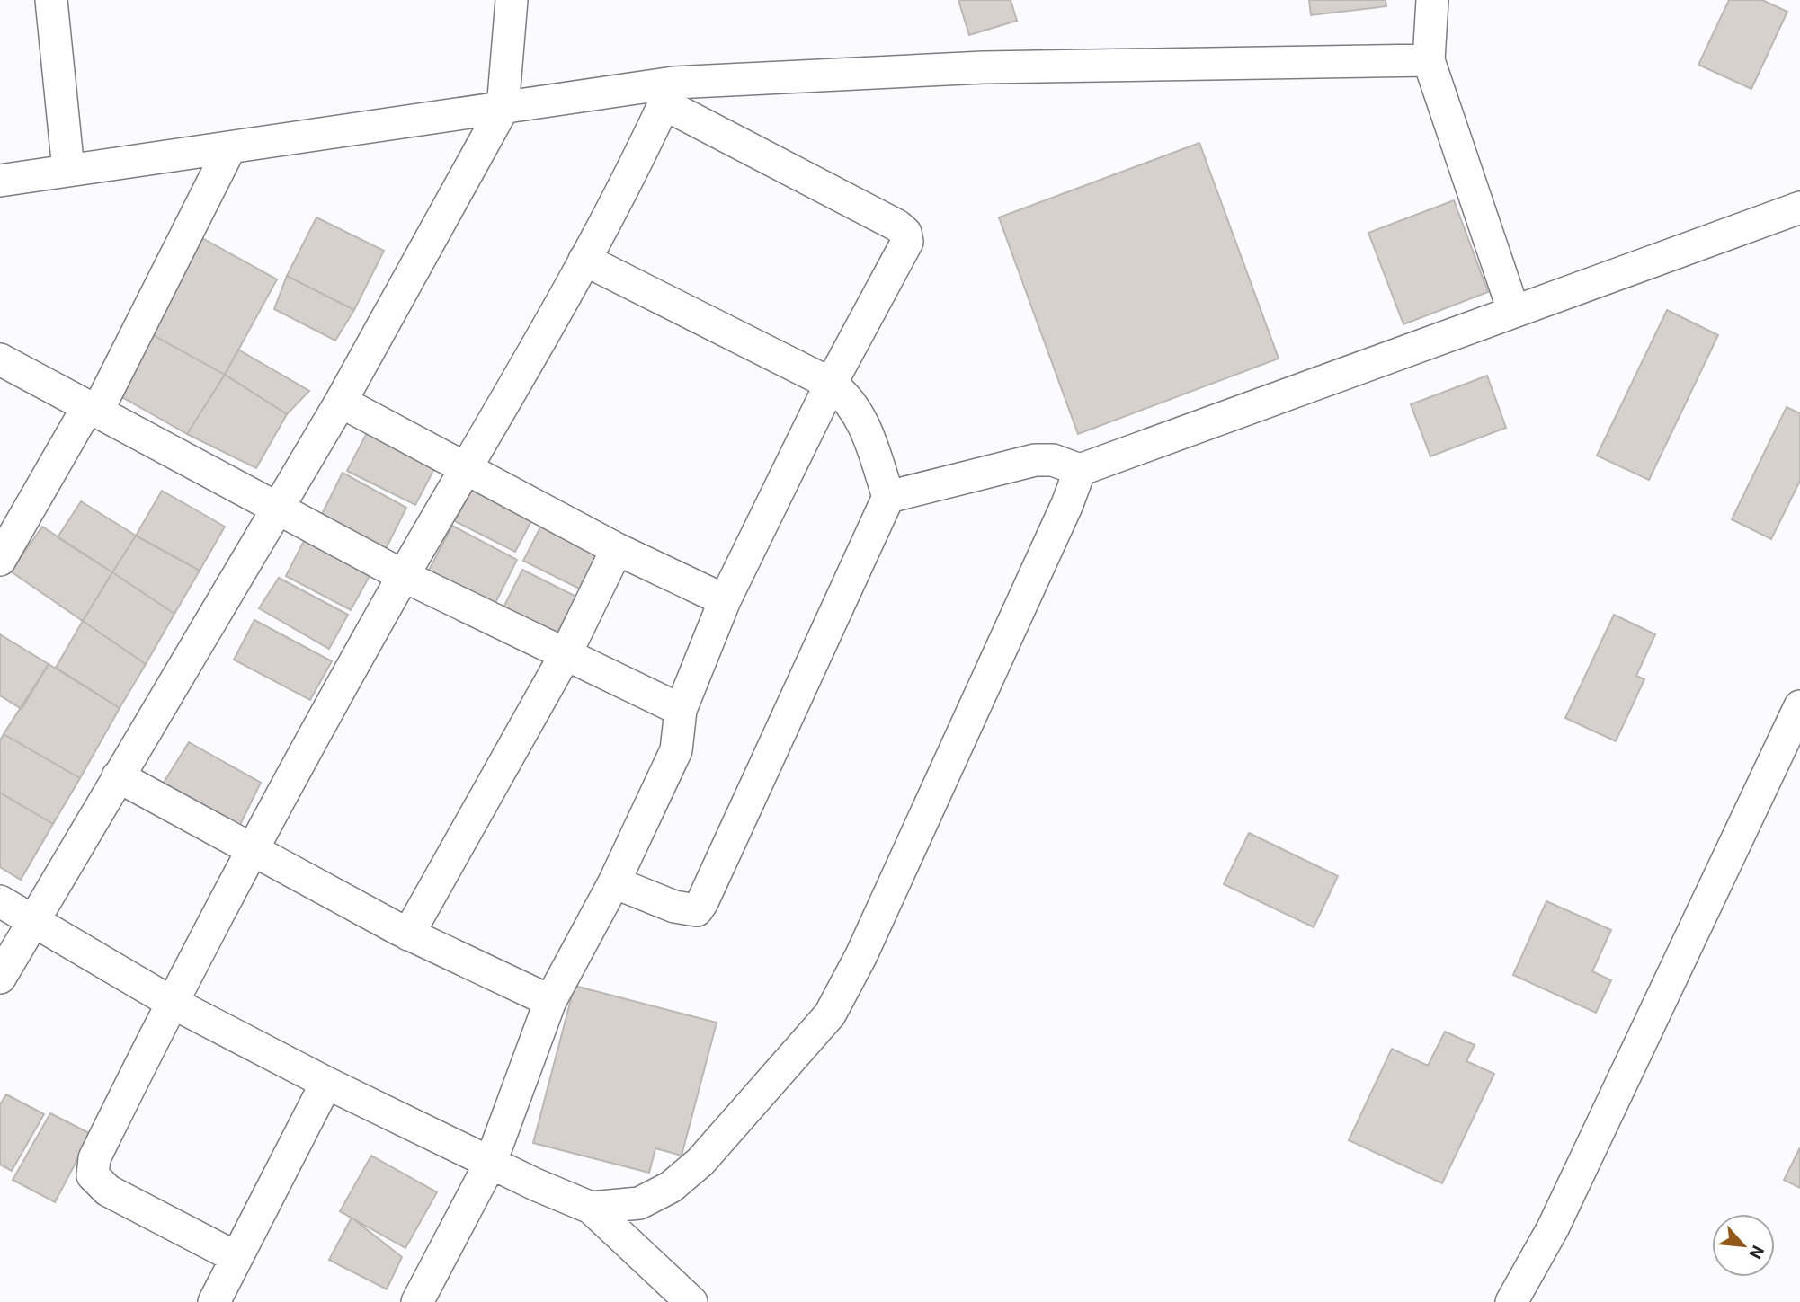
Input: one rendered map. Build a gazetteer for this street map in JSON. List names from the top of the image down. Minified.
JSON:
{"north":"bottom right"}
